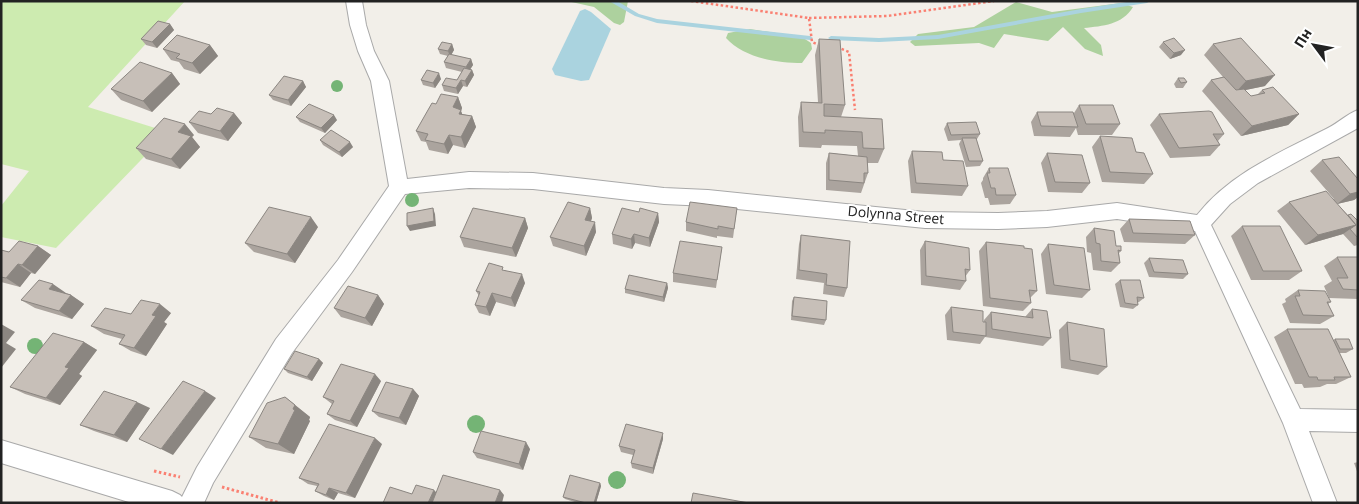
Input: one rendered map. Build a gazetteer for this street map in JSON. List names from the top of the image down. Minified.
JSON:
{"streets":{"street":["Dolynna Street"]},"north":"top left"}
